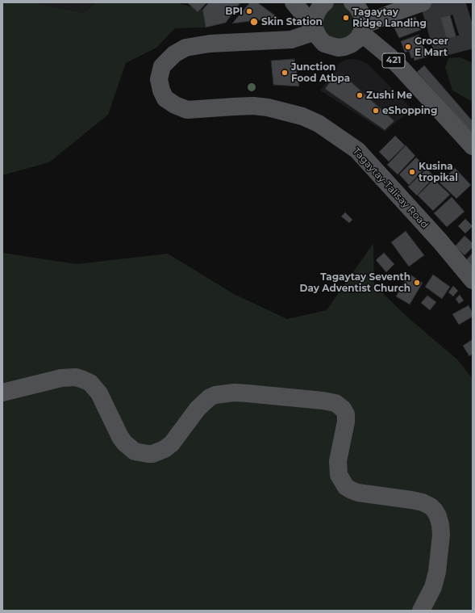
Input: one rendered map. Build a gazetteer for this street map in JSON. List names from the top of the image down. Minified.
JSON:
{"streets":{"main road":["421","Tagaytay-Talisay Road"]},"places":["BPI","Tagaytay Ridge Landing","Skin Station","Grocer E Mart","Junction Food Atbpa","Zushi Me","eShopping","Kusina tropikal","Tagaytay Seventh Day Adventist Church"]}
